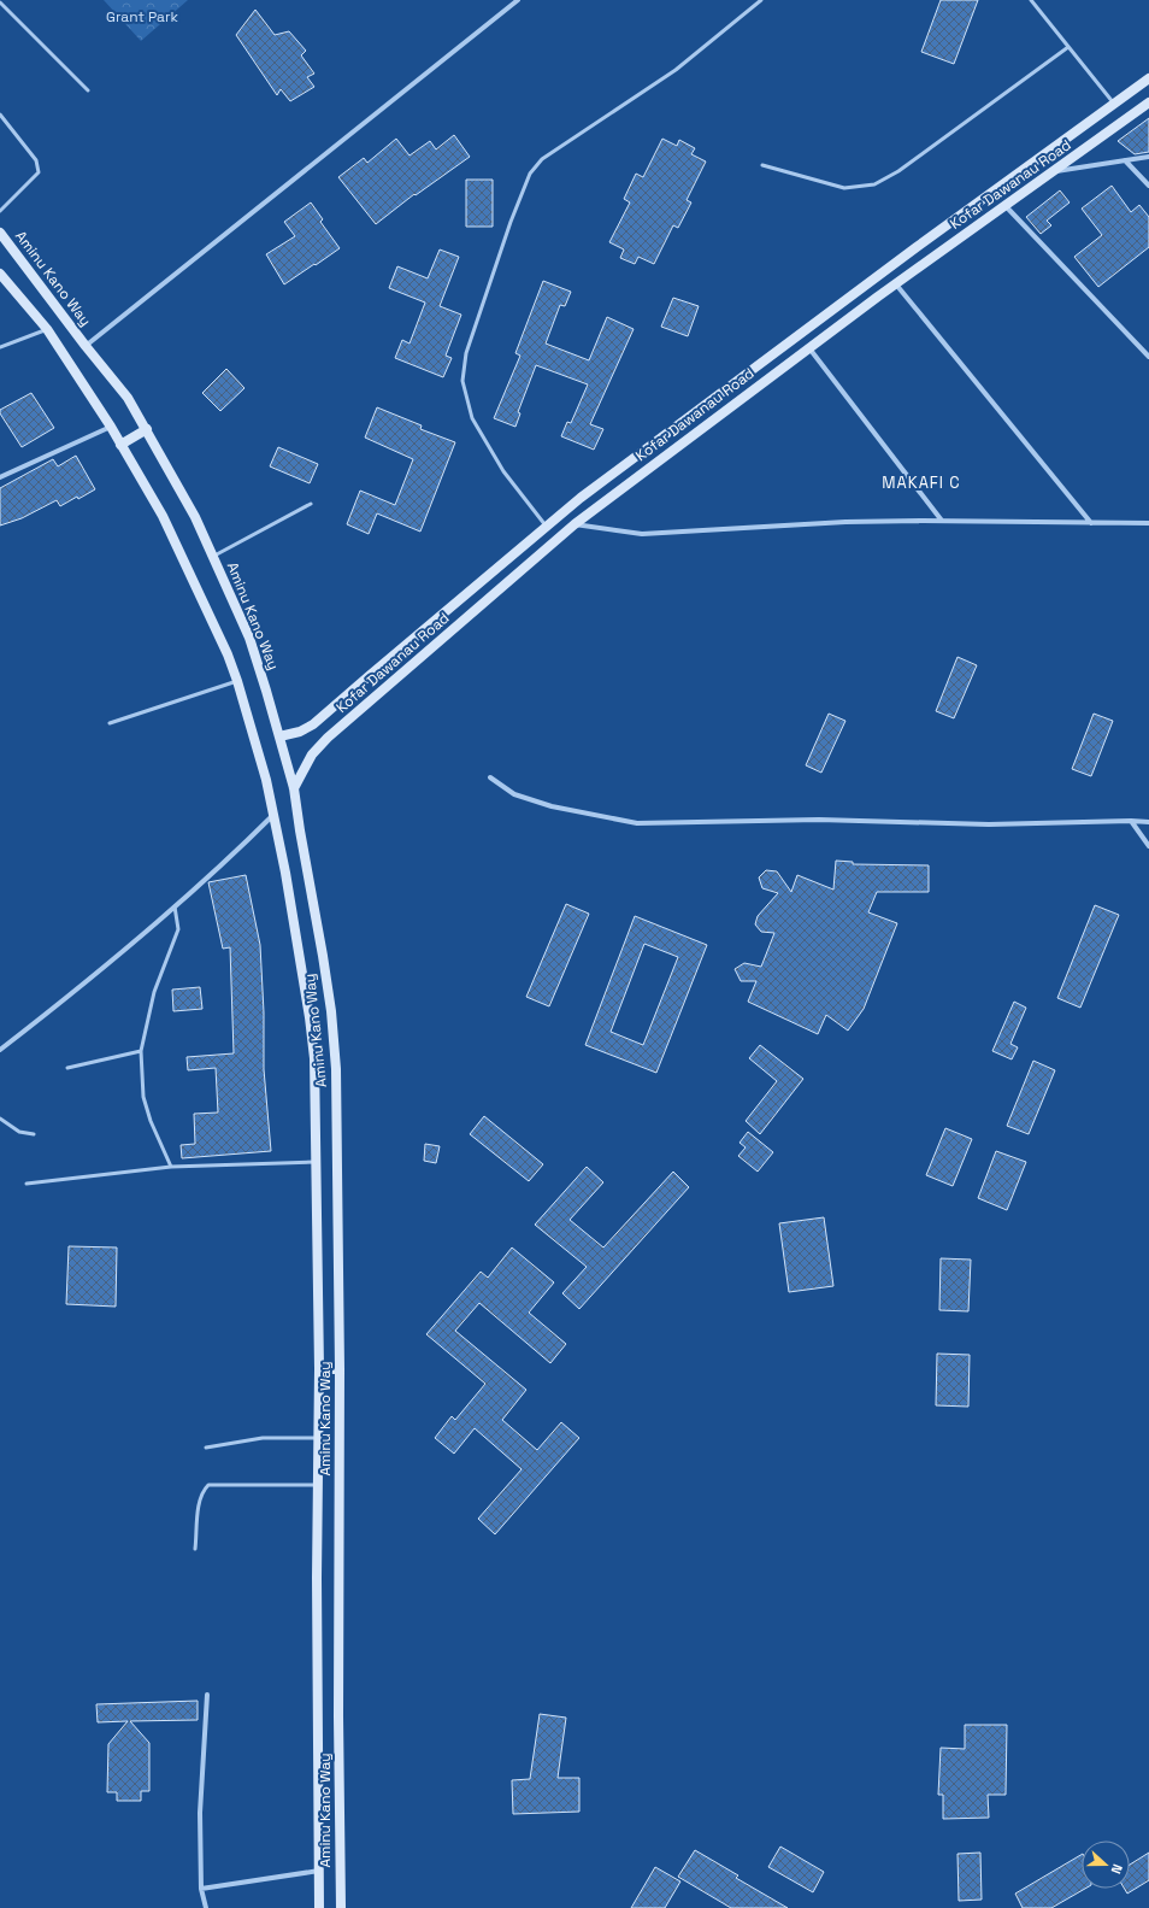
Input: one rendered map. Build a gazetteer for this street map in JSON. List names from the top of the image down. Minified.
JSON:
{"streets":{"main road":["Kofar Dawanau Road","Aminu Kano Way"]},"crossings":[["Kofar Dawanau Road","Aminu Kano Way"]],"districts":["MAKAFI C"],"parks":["Grant Park"],"north":"right"}
